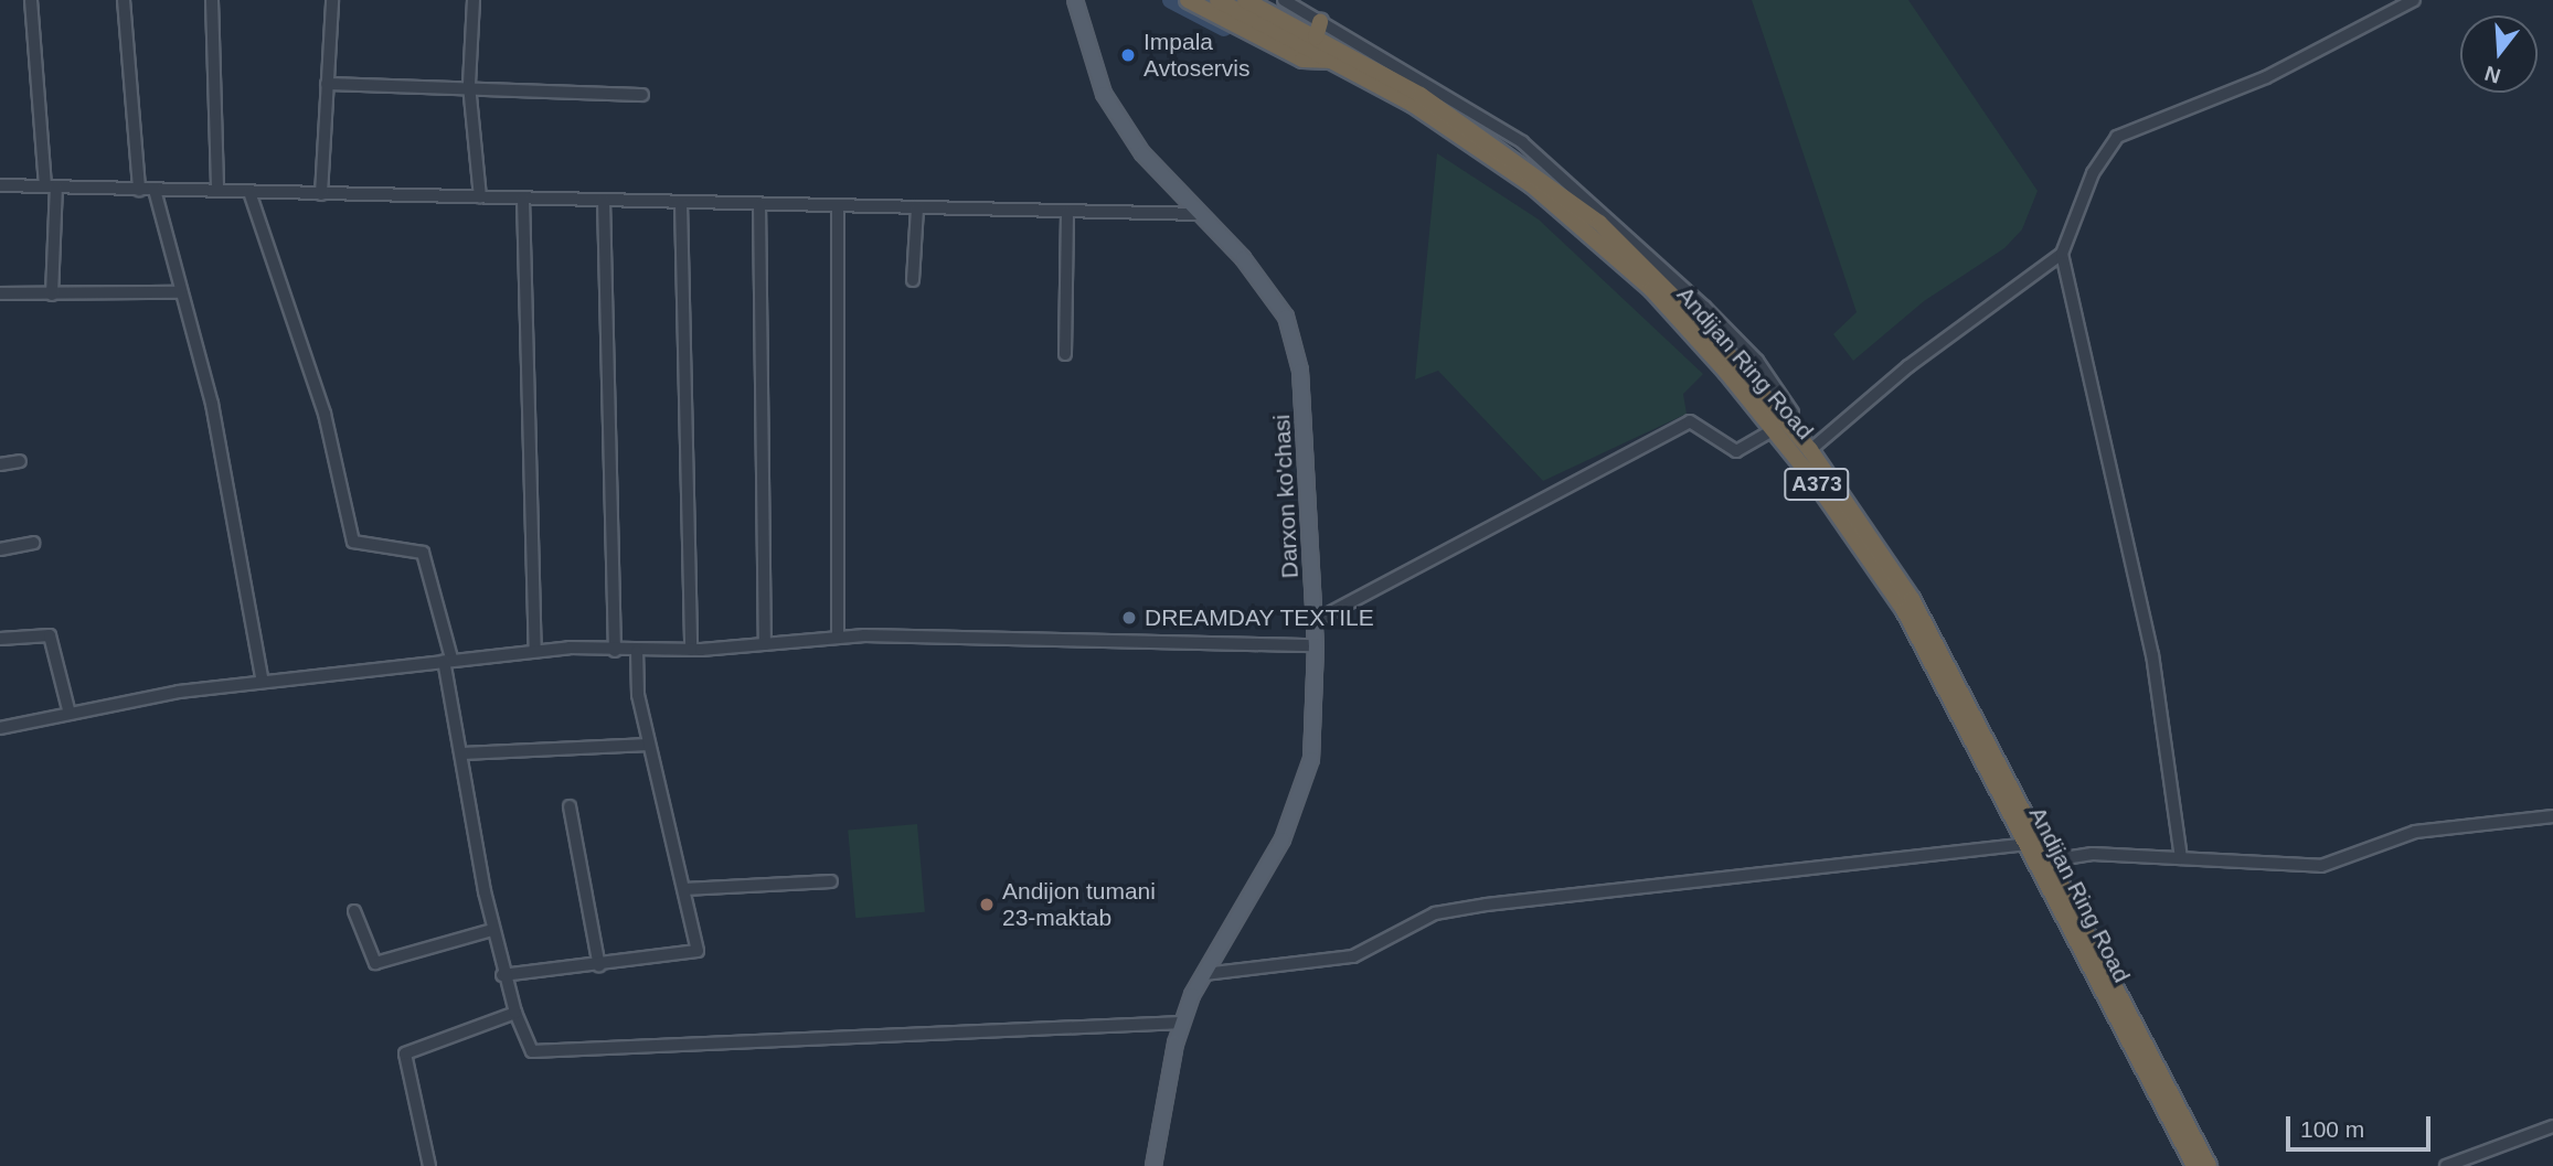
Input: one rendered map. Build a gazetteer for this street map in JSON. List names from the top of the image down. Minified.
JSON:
{"streets":{"highway":["Andijan Ring Road","A373"],"main road":["Darxon ko'chasi"]},"places":["Impala Avtoservis","DREAMDAY TEXTILE","Andijon tumani 23-maktab"],"scale_bar":"100 m","north":"bottom"}
